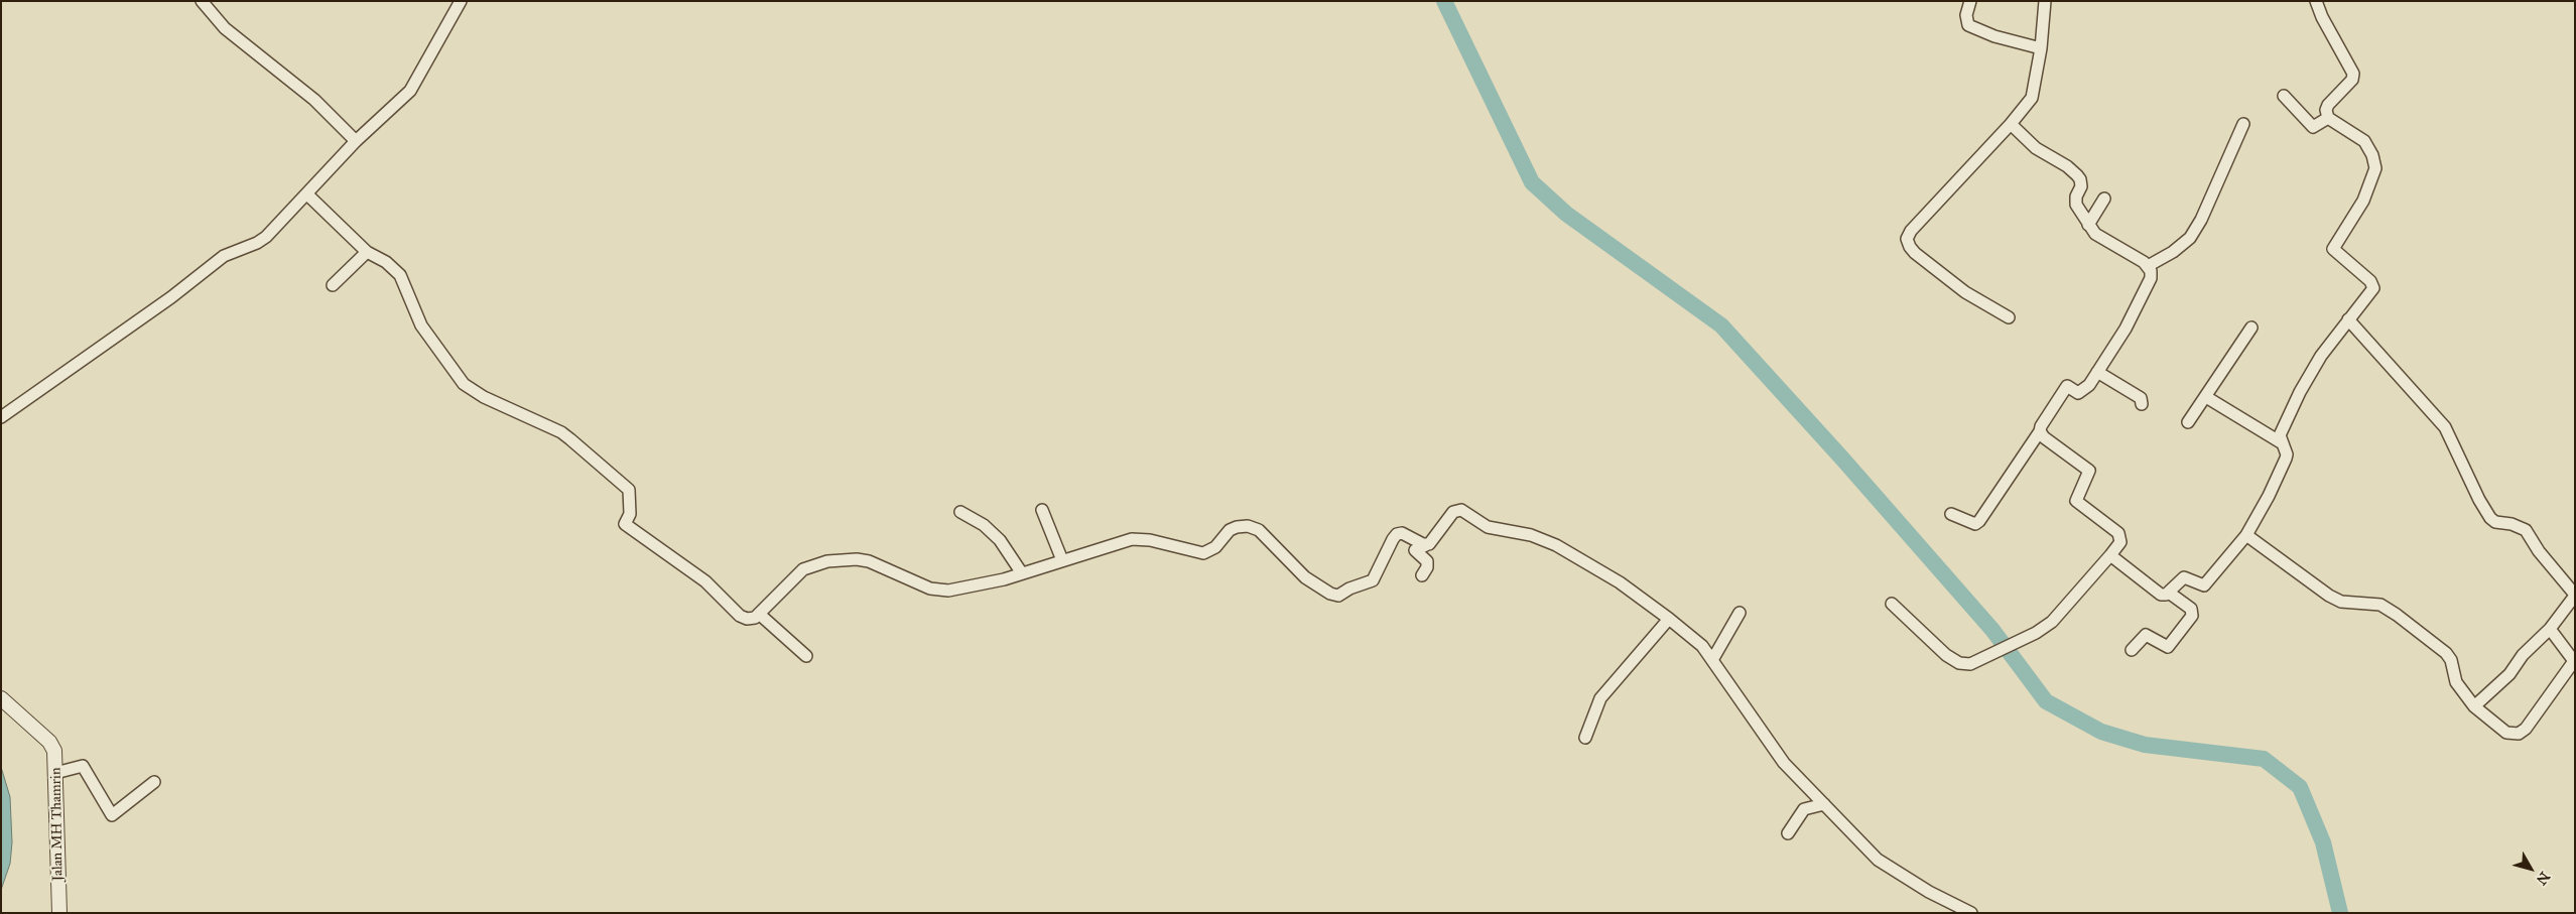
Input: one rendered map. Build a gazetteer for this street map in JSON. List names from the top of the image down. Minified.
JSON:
{"streets":{"street":["Jalan MH Thamrin"]},"north":"bottom right"}
